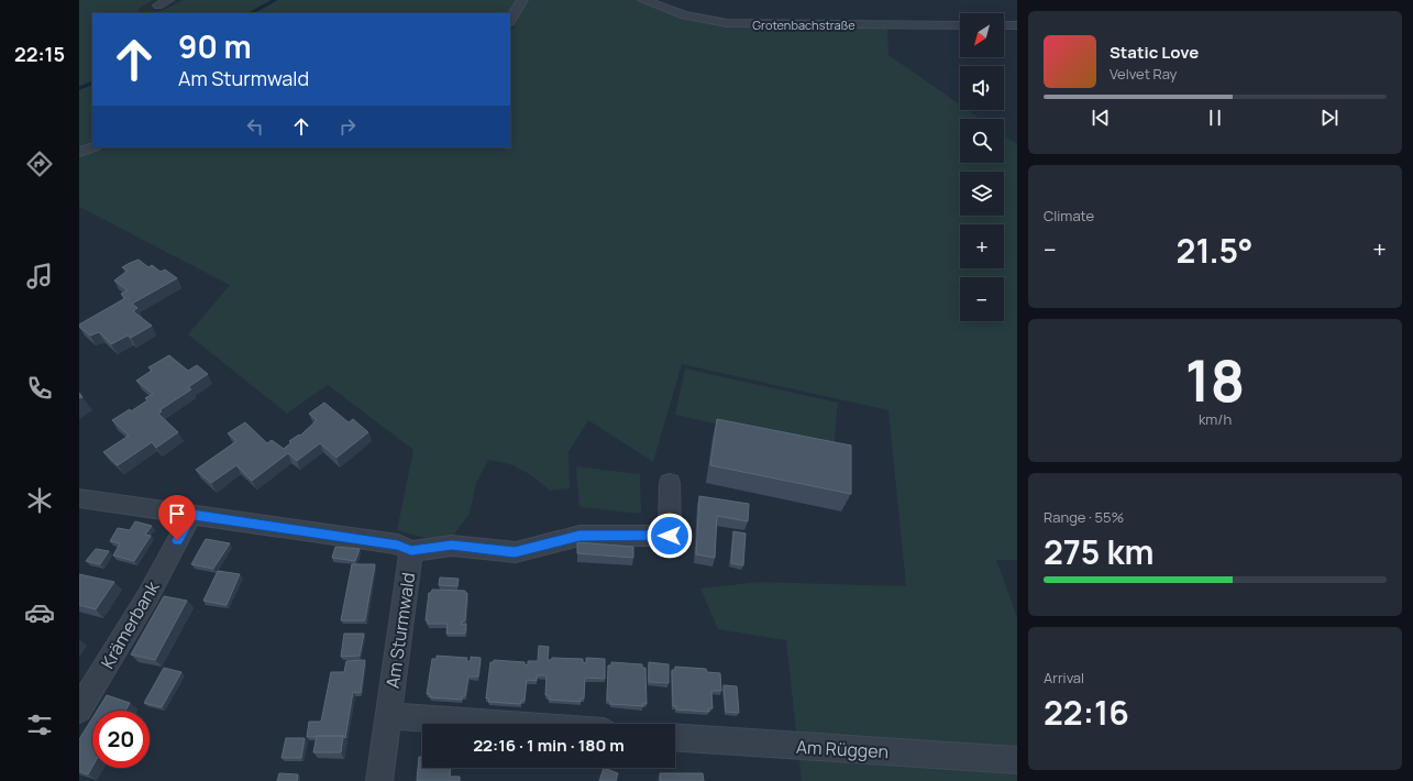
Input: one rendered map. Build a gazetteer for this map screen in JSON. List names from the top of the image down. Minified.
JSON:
{"streets":{"street":["Grotenbachstraße","Krämerbank","Am Sturmwald","Am Rüggen"]},"north":"bottom left","page":{"tabs":"22:15","map_buttons":["+","−"],"turn":["90 m","Am Sturmwald"],"song":["Static Love","Velvet Ray"],"tile":["Climate",["18","km/h"],["Range · 55%","275 km"],["Arrival","22:16"]],"heat":["−","21.5°","+"],"limit":"20","trip":"22:16 · 1 min · 180 m"}}
